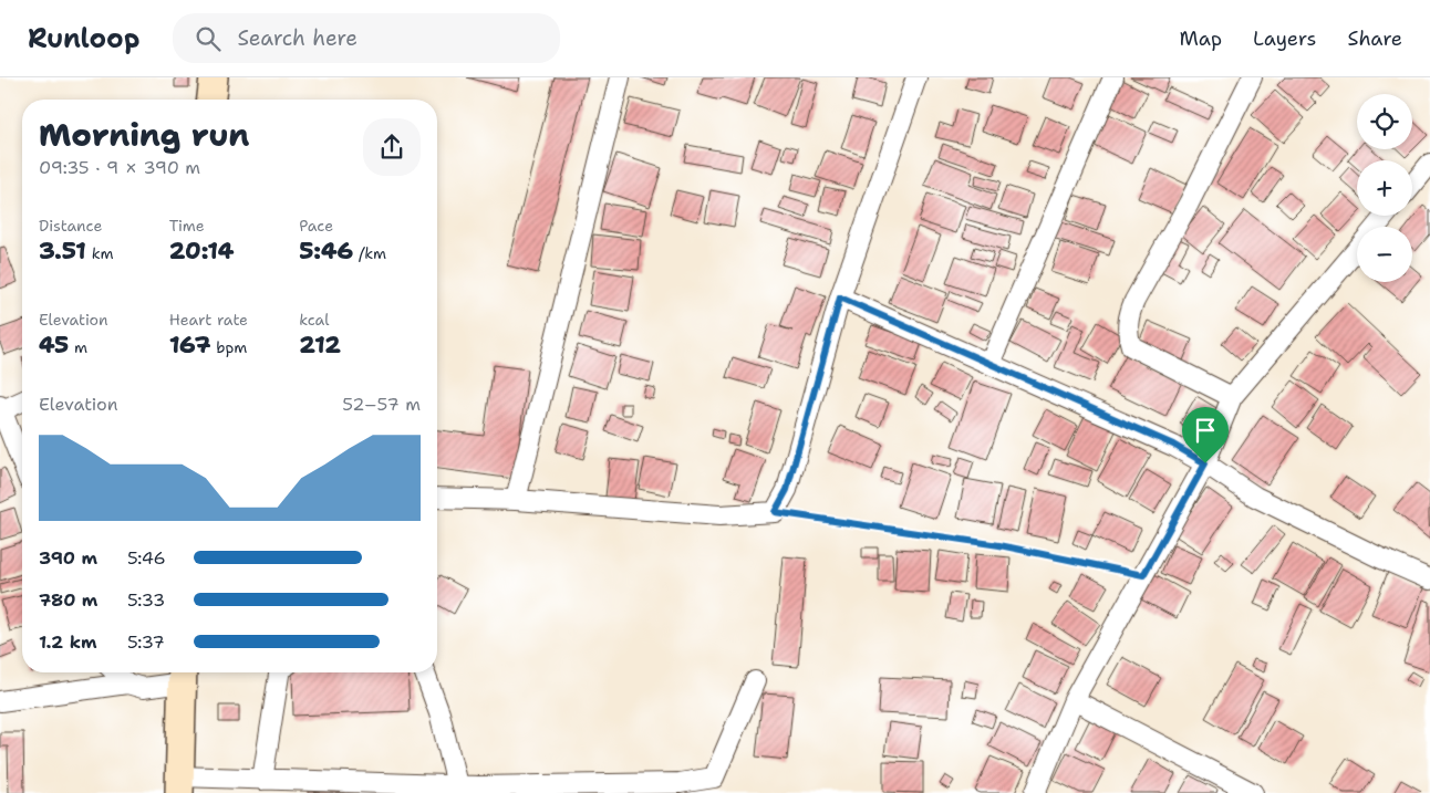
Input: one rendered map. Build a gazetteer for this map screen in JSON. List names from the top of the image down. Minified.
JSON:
{"page":{"header":"Runloop","search":"Search here","nav":["Map","Layers","Share"],"map_buttons":["+","−"],"heading":["Morning run","09:35 · 9 × 390 m"],"stats":[["Distance","3.51 km"],["Time","20:14"],["Pace","5:46 /km"],["Elevation","45 m"],["Heart rate","167 bpm"],["kcal","212"]],"chart":["Elevation","52–57 m"],"list":[{"name":"390 m","note":"5:46"},{"name":"780 m","note":"5:33"},{"name":"1.2 km","note":"5:37"}]}}
